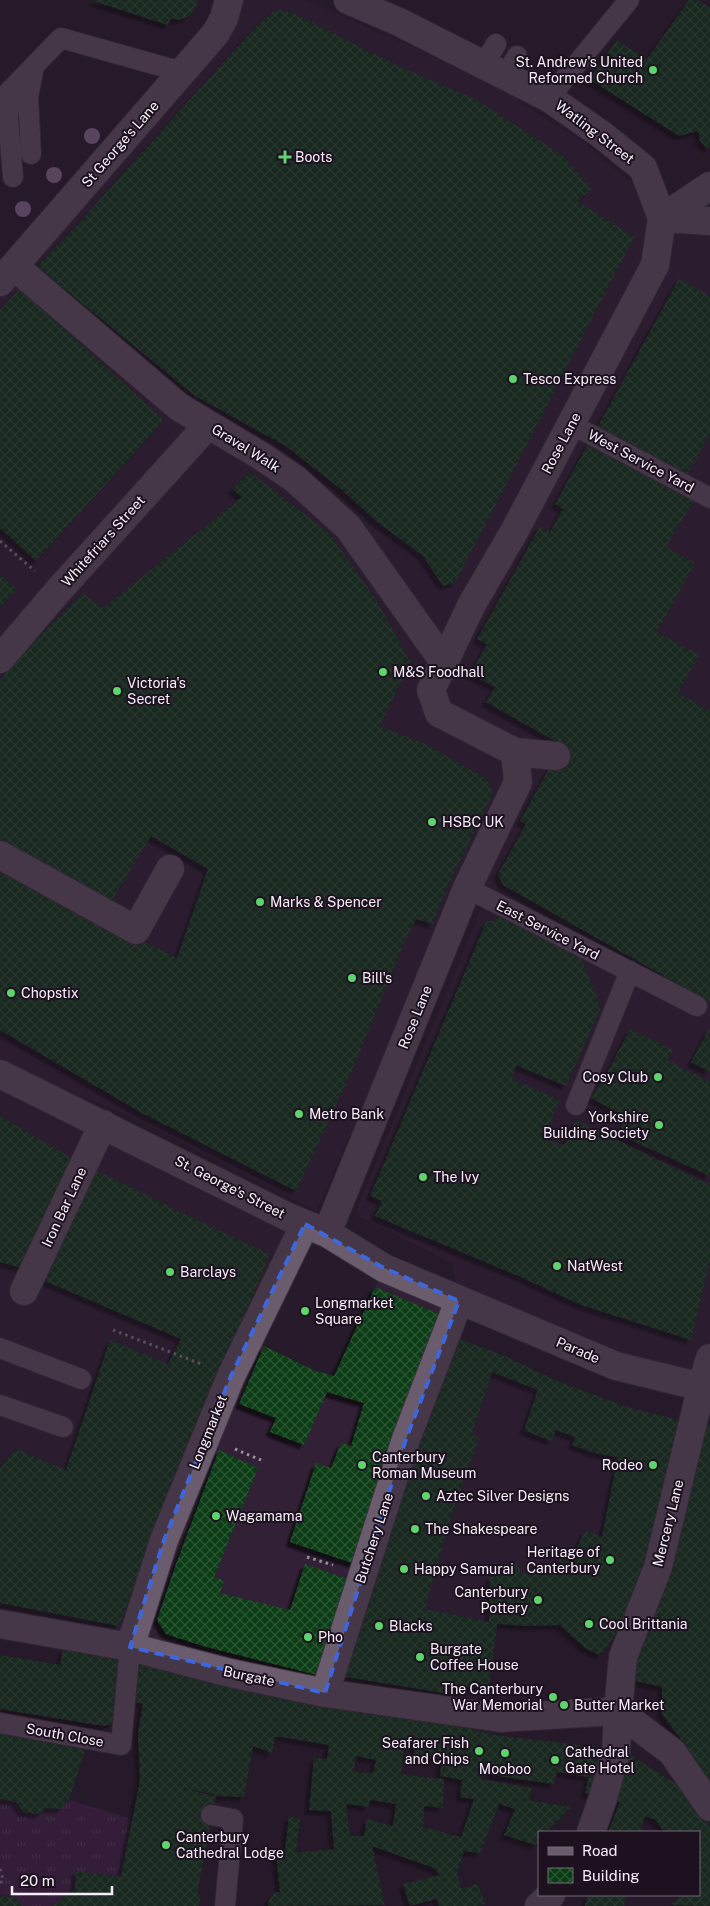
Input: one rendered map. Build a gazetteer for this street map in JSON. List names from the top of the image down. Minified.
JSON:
{"streets":{"street":["Watling Street","St George's Lane","Rose Lane","Gravel Walk","Whitefriars Street","St. George's Street","Iron Bar Lane","Parade","Longmarket","Mercery Lane","Butchery Lane","Burgate"],"lane":["West Service Yard","East Service Yard","South Close"]},"crossings":[["Watling Street","Rose Lane"],["St George's Lane","Gravel Walk"],["Rose Lane","Gravel Walk"],["Rose Lane","West Service Yard"],["Rose Lane","East Service Yard"],["Rose Lane","St. George's Street"],["Rose Lane","Longmarket"],["Gravel Walk","Whitefriars Street"],["St. George's Street","Iron Bar Lane"],["St. George's Street","Parade"],["St. George's Street","Longmarket"],["St. George's Street","Butchery Lane"],["Parade","Mercery Lane"],["Parade","Butchery Lane"],["Longmarket","Burgate"],["Longmarket","South Close"],["Mercery Lane","Burgate"],["Butchery Lane","Burgate"],["Burgate","South Close"]],"places":{"other":["St. Andrew's United Reformed Church","Tesco Express","M&S Foodhall","Victoria's Secret","HSBC UK","Marks & Spencer","Bill's","Chopstix","Cosy Club","Metro Bank","Yorkshire Building Society","The Ivy","NatWest","Barclays","Longmarket Square","Canterbury Roman Museum","Rodeo","Aztec Silver Designs","Wagamama","The Shakespeare","Heritage of Canterbury","Happy Samurai","Canterbury Pottery","Cool Brittania","Blacks","Pho","Burgate Coffee House","The Canterbury War Memorial","Butter Market","Seafarer Fish and Chips","Mooboo","Cathedral Gate Hotel","Canterbury Cathedral Lodge"],"health":["Boots"]},"legend":["Road","Building"],"scale_bar":"20 m"}
